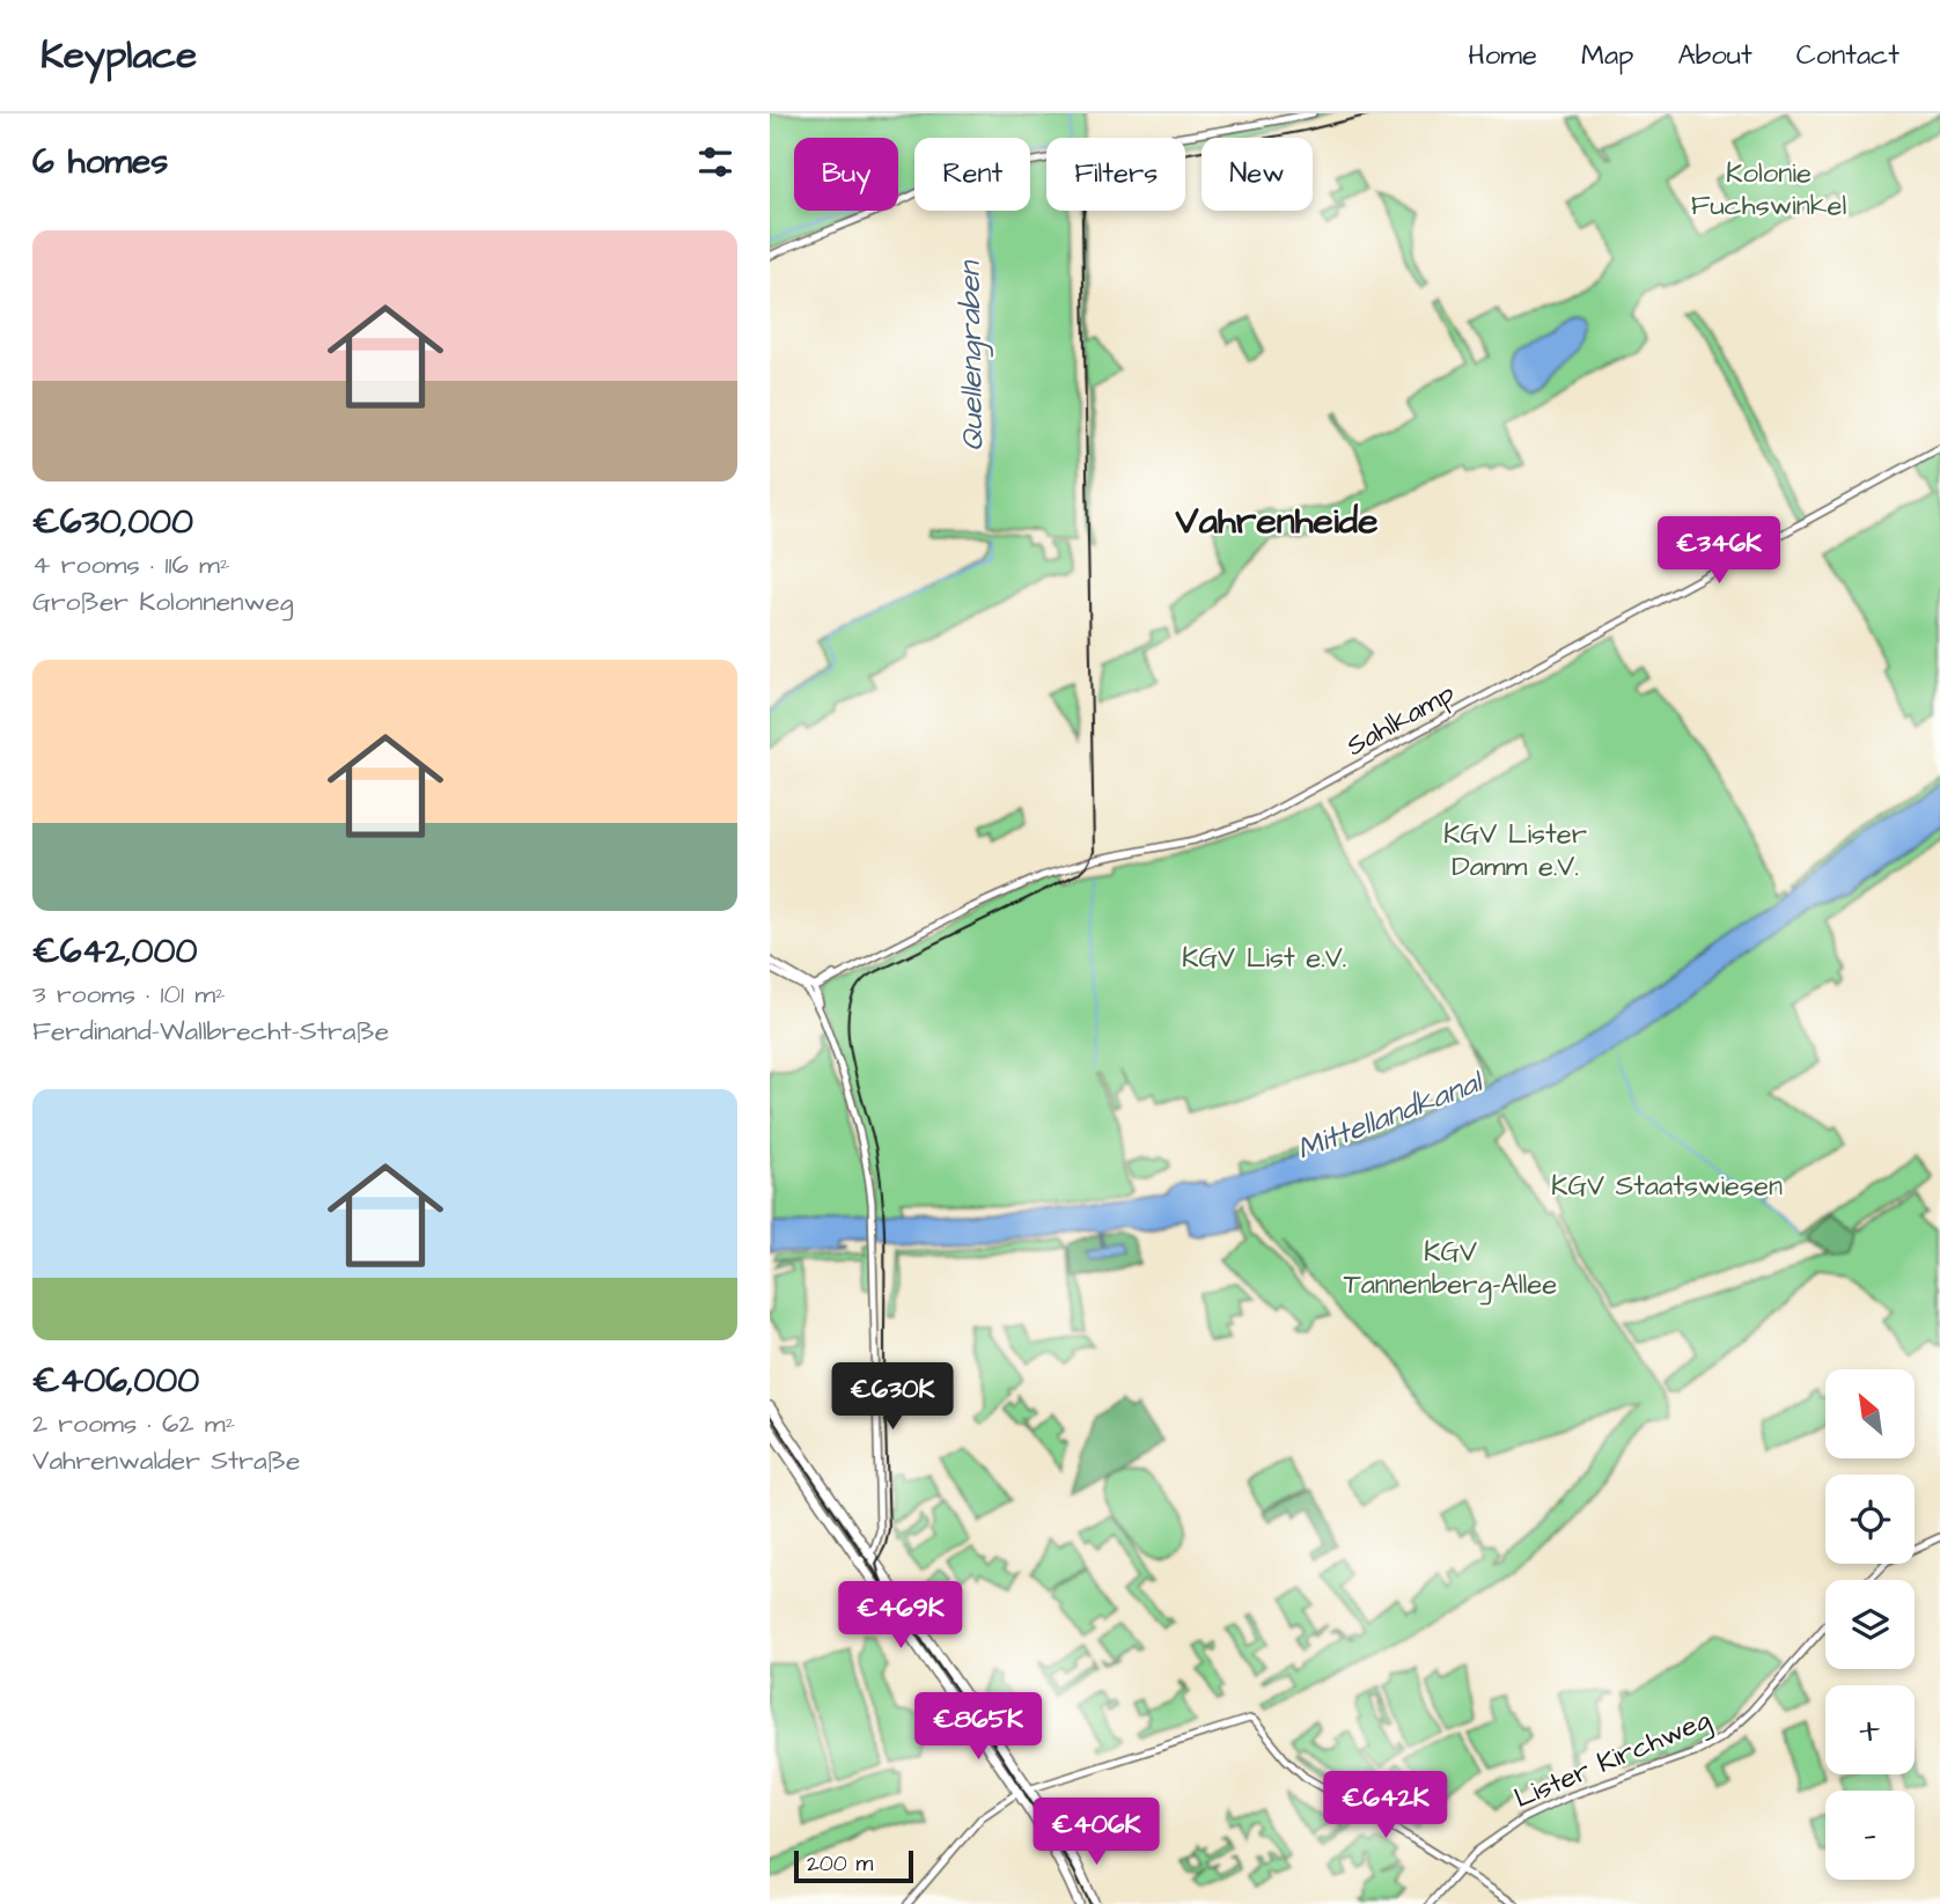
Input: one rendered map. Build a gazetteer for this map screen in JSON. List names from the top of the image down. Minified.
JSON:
{"streets":{"street":["Sahlkamp","Lister Kirchweg"]},"districts":["Vahrenheide"],"water":["Quellengraben","Mittellandkanal"],"parks":["Kolonie Fuchswinkel","KGV Lister Damm e.V.","KGV List e.V.","KGV Staatswiesen","KGV Tannenberg-Allee"],"scale_bar":"200 m","north":"top left","page":{"header":"Keyplace","nav":["Home","Map","About","Contact"],"heading":"6 homes","chip":["Buy","Rent","Filters","New"],"list":[{"name":"€630,000","note":"4 rooms · 116 m² · Großer Kolonnenweg"},{"name":"€642,000","note":"3 rooms · 101 m² · Ferdinand-Wallbrecht-Straße"},{"name":"€406,000","note":"2 rooms · 62 m² · Vahrenwalder Straße"}],"price":["€346K","€630K","€469K","€865K","€642K","€406K"],"map_buttons":["+","−"],"scale":"200 m"}}
